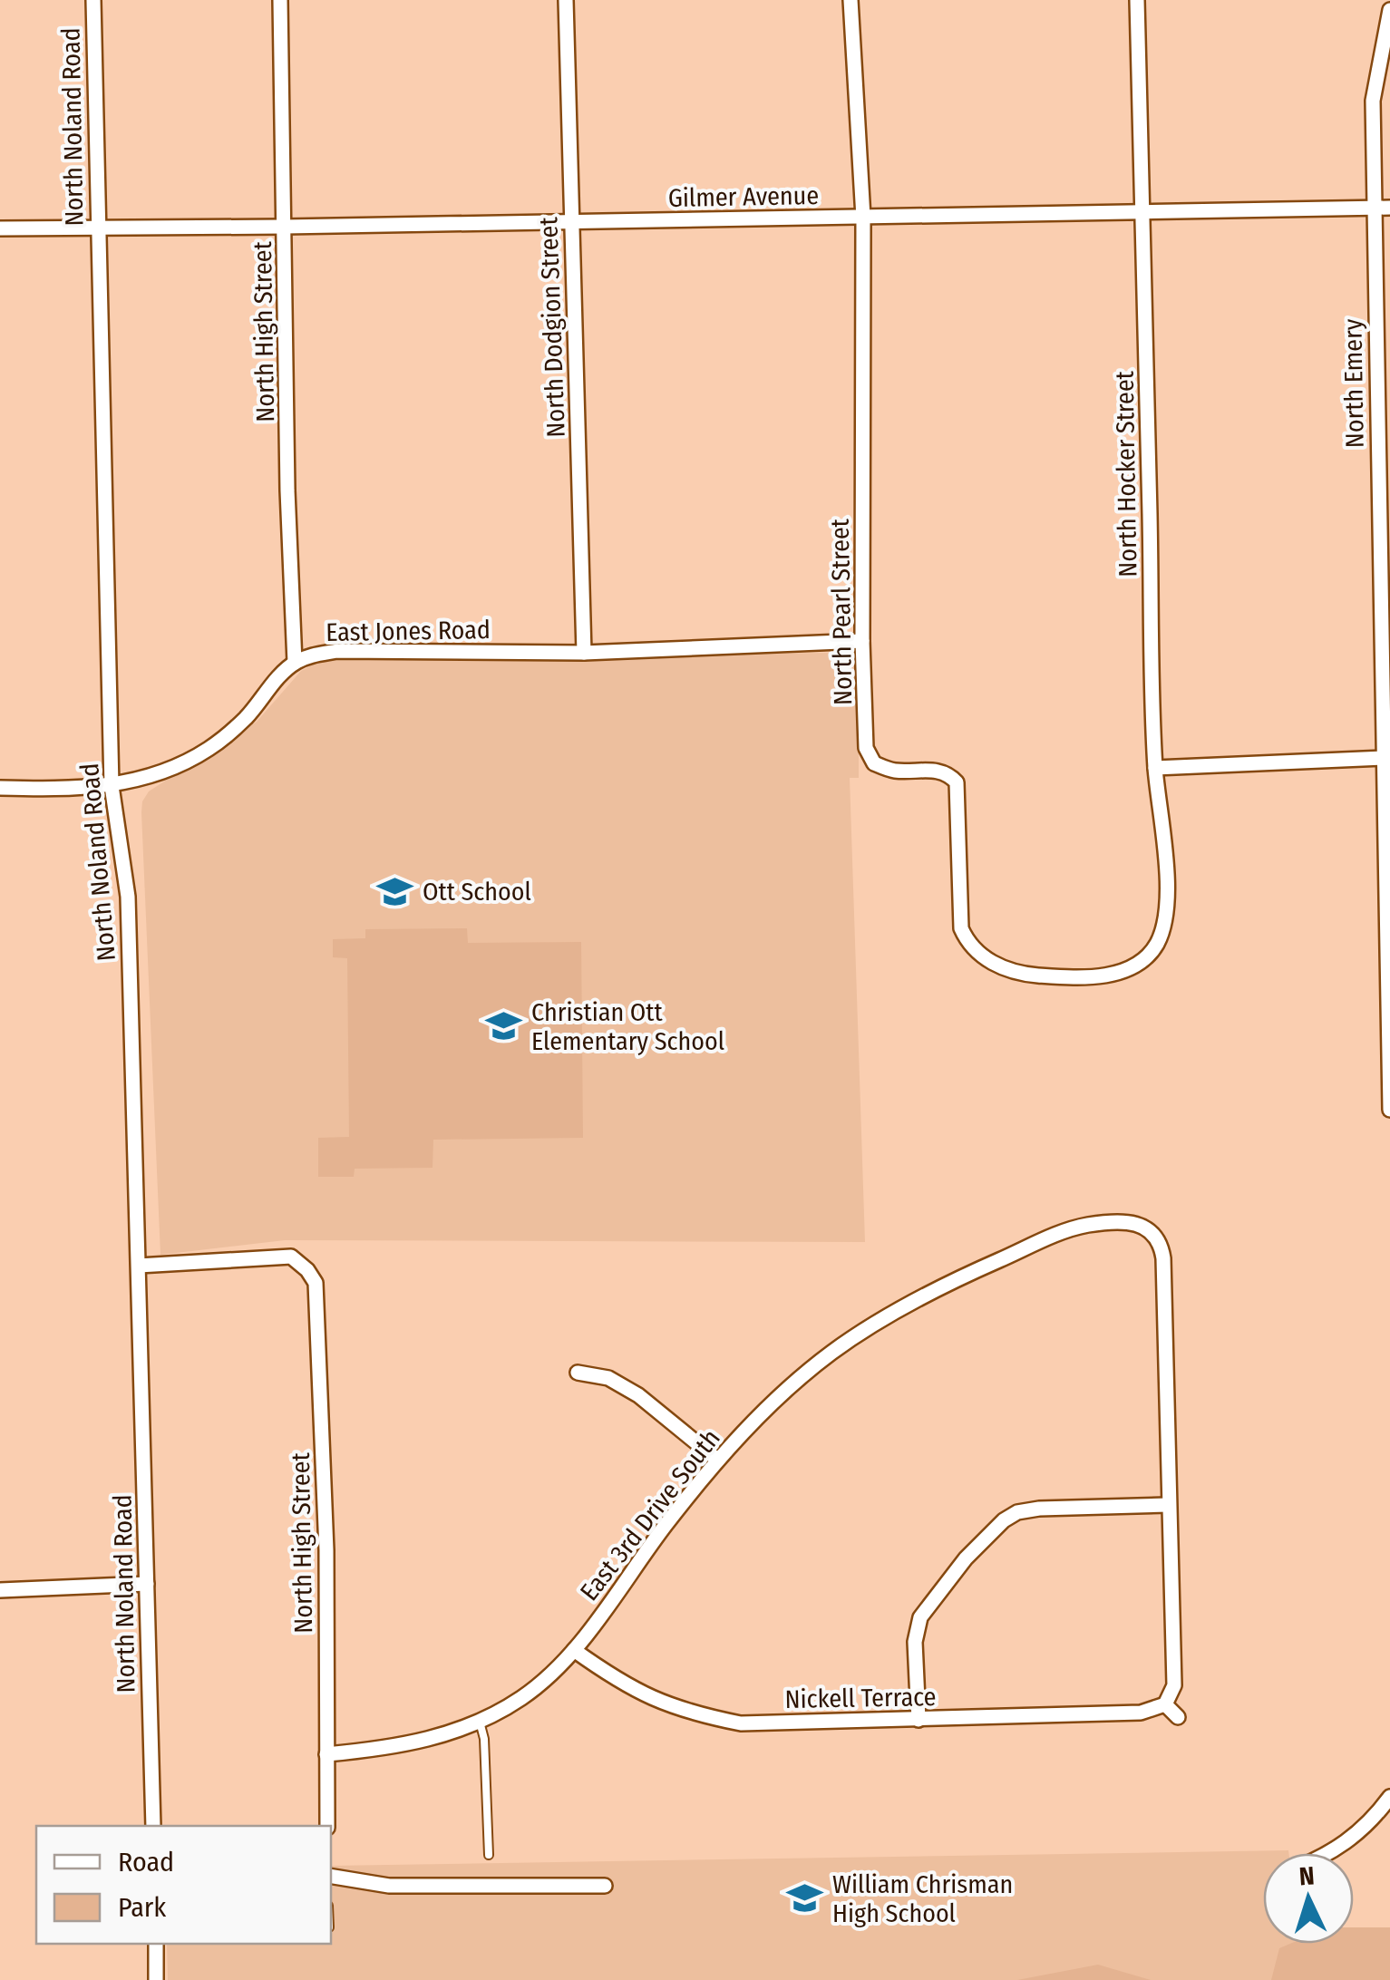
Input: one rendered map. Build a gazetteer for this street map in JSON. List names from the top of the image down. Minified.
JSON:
{"streets":{"street":["North Noland Road","Gilmer Avenue","North Dodgion Street","North High Street","North Emery","North Hocker Street","North Pearl Street","East Jones Road","East 3rd Drive South","Nickell Terrace"]},"crossings":[["North Noland Road","Gilmer Avenue"],["North Noland Road","North High Street"],["North Noland Road","East Jones Road"],["Gilmer Avenue","North Dodgion Street"],["Gilmer Avenue","North High Street"],["Gilmer Avenue","North Emery"],["Gilmer Avenue","North Hocker Street"],["Gilmer Avenue","North Pearl Street"],["North Dodgion Street","East Jones Road"],["North High Street","East Jones Road"],["North High Street","East 3rd Drive South"],["North Hocker Street","North Pearl Street"],["North Pearl Street","East Jones Road"],["East 3rd Drive South","Nickell Terrace"]],"places":{"school or university":["Ott School","Christian Ott Elementary School","William Chrisman High School"]},"legend":["Road","Park"],"north":"top"}
